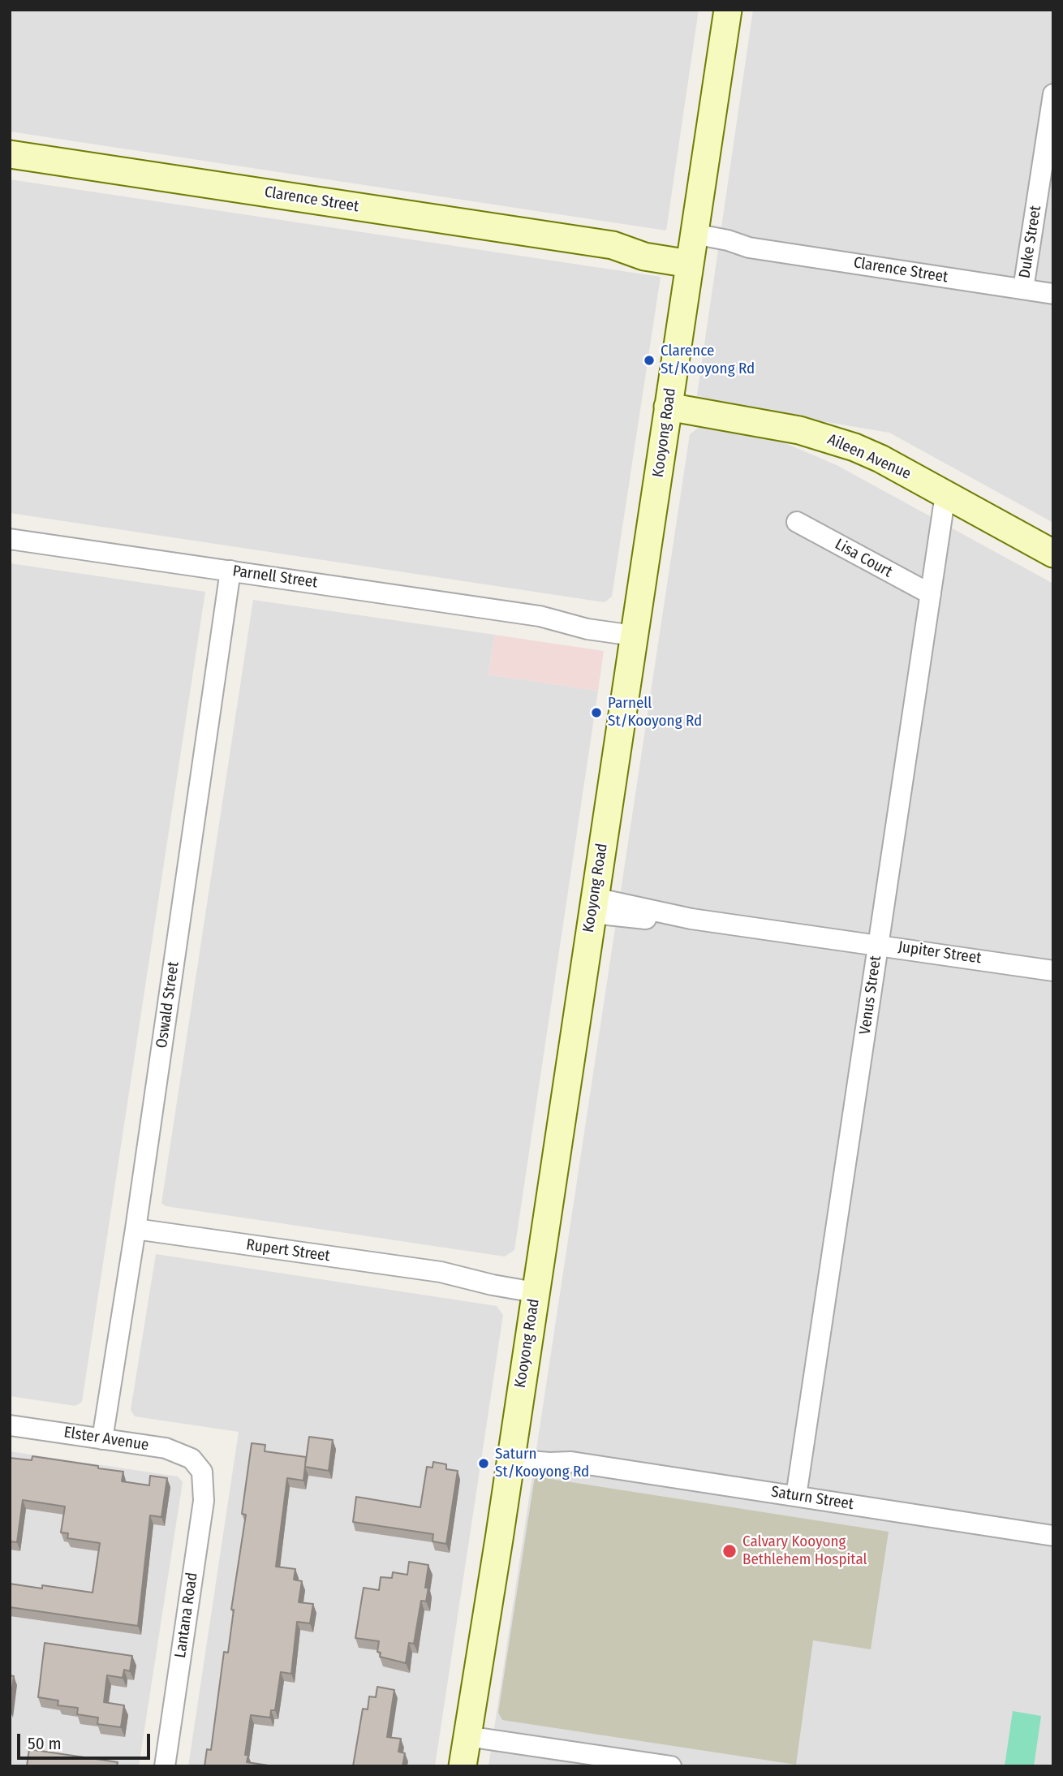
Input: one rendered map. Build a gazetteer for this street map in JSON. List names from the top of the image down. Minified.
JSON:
{"streets":{"street":["Clarence Street","Duke Street","Kooyong Road","Aileen Avenue","Lisa Court","Parnell Street","Jupiter Street","Venus Street","Oswald Street","Rupert Street","Elster Avenue","Saturn Street","Lantana Road"]},"crossings":[["Clarence Street","Duke Street"],["Clarence Street","Kooyong Road"],["Kooyong Road","Aileen Avenue"],["Kooyong Road","Parnell Street"],["Kooyong Road","Jupiter Street"],["Kooyong Road","Rupert Street"],["Kooyong Road","Saturn Street"],["Aileen Avenue","Venus Street"],["Lisa Court","Venus Street"],["Parnell Street","Oswald Street"],["Jupiter Street","Venus Street"],["Venus Street","Saturn Street"],["Oswald Street","Rupert Street"],["Oswald Street","Elster Avenue"],["Elster Avenue","Lantana Road"]],"places":["Clarence St/Kooyong Rd","Parnell St/Kooyong Rd","Saturn St/Kooyong Rd","Calvary Kooyong Bethlehem Hospital"],"scale_bar":"50 m"}
